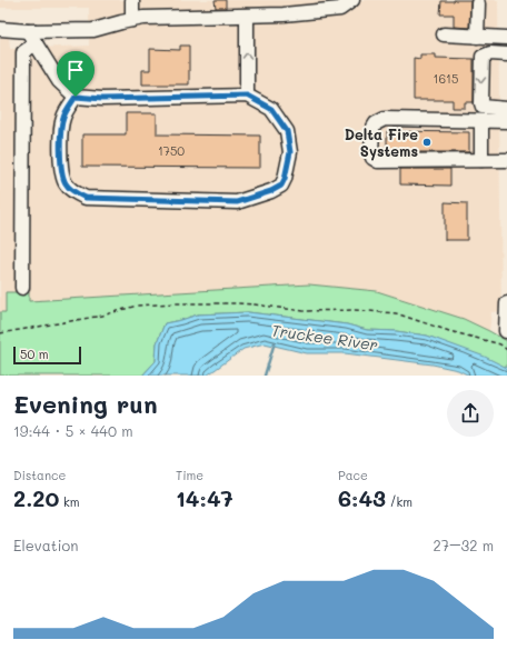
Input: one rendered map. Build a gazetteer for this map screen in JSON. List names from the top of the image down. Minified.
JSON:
{"water":["Truckee River"],"places":["Delta Fire Systems"],"house_numbers":["1615","1750"],"scale_bar":"50 m","page":{"scale":"50 m","heading":["Evening run","19:44 · 5 × 440 m"],"stats":[["Distance","2.20 km"],["Time","14:47"],["Pace","6:43 /km"]],"chart":["Elevation","27–32 m"]}}
